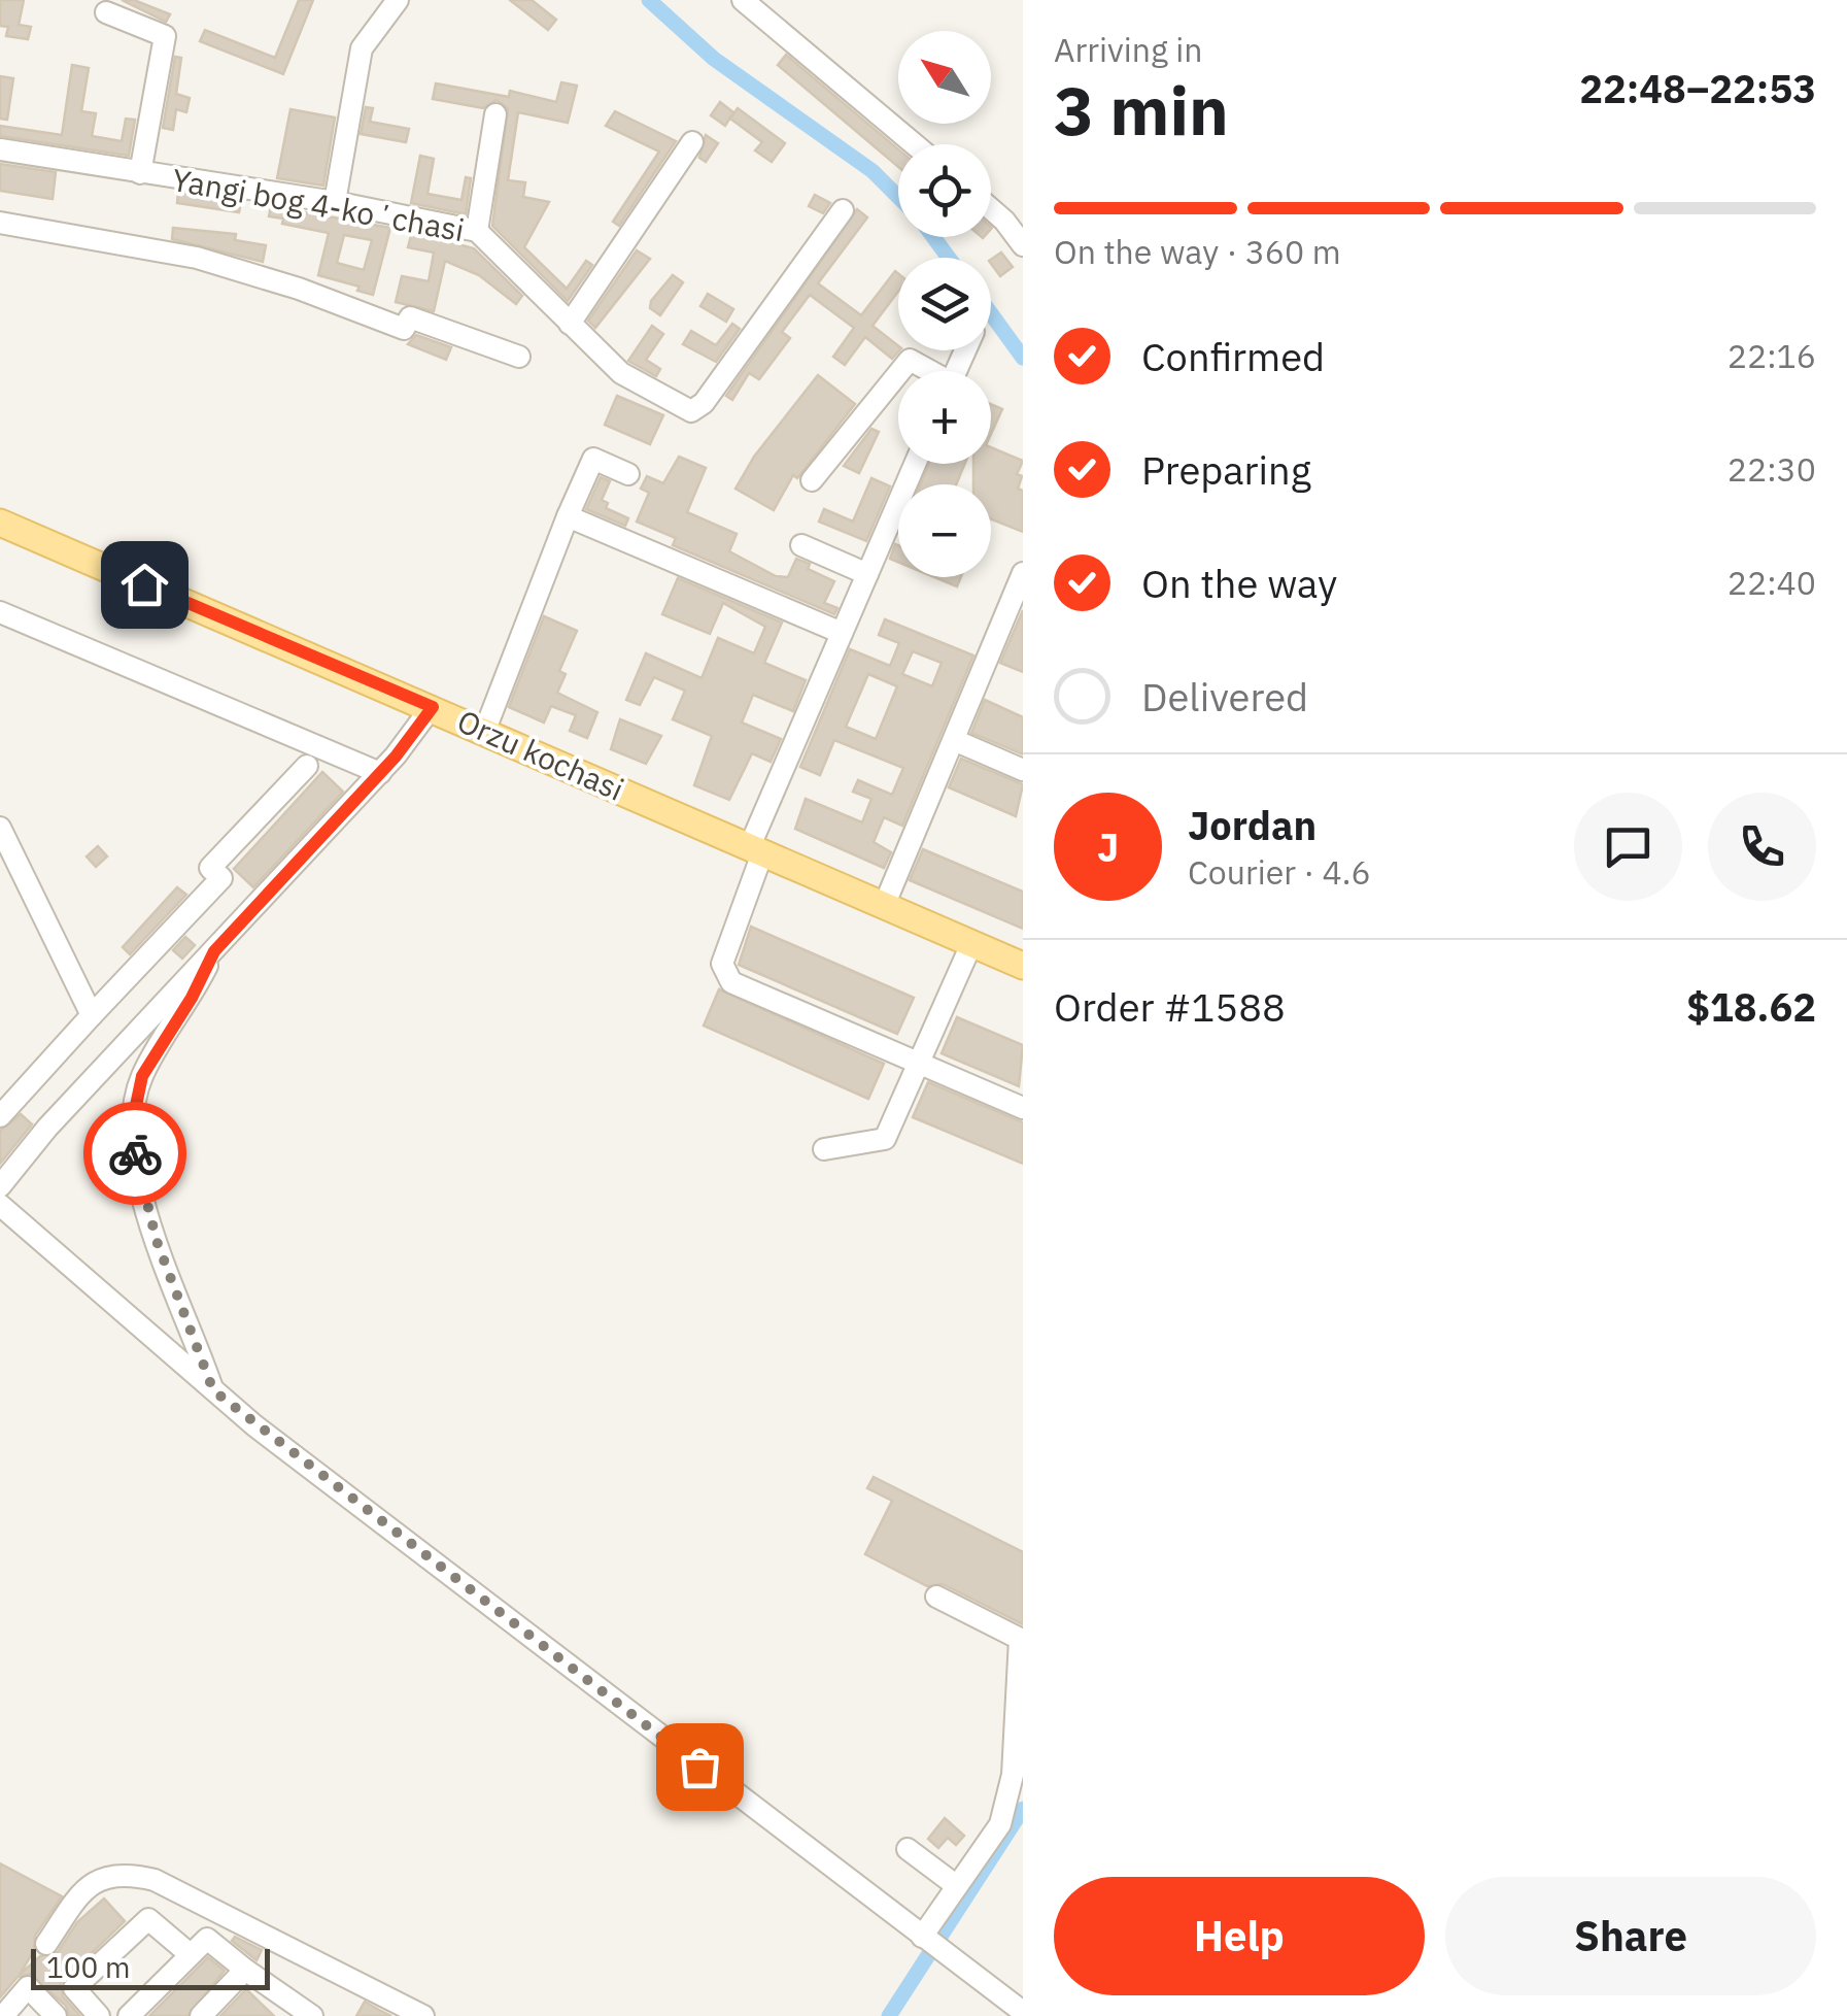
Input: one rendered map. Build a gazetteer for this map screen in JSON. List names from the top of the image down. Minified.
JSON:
{"streets":{"main road":["Orzu kochasi"],"street":["Yangi bog 4-koʼchasi"]},"scale_bar":"100 m","north":"top left","page":{"heading":["3 min","Arriving in","22:48–22:53"],"panel":["Jordan","Courier · 4.6","Order #1588","$18.62"],"map_buttons":["+","−"],"bar":"On the way · 360 m","list":[["Confirmed","22:16"],["Preparing","22:30"],["On the way","22:40"],"Delivered"],"round":"J","buttons":["Help","Share"],"scale":"100 m"}}
